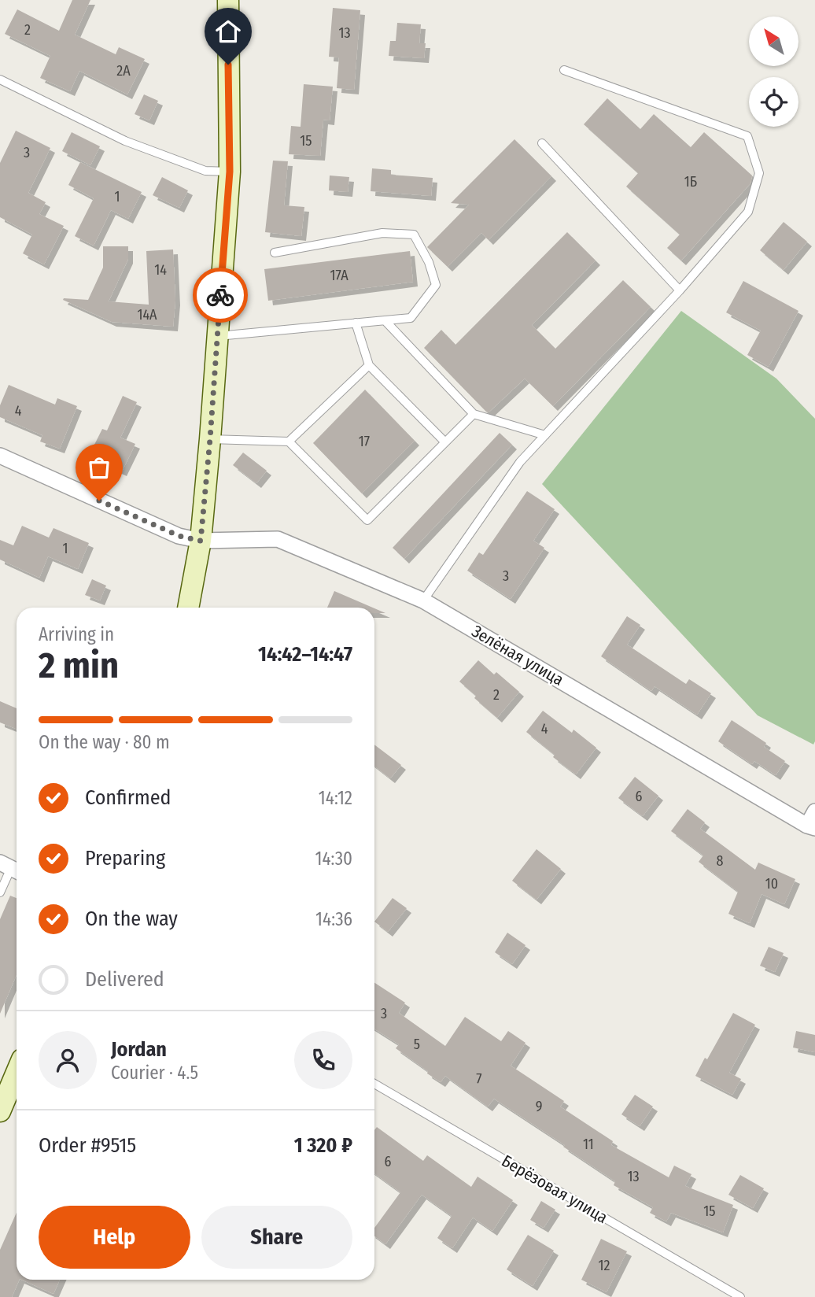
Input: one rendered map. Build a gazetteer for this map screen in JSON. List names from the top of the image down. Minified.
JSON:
{"streets":{"street":["Зелёная улица"],"lane":["Берёзовая улица"]},"house_numbers":["2","13","2А","15","3","1Б","1","14","17А","14А","4","17","1","3","2","4","6","8","10","3","5","7","9","11","6","13","15","12"],"north":"top left","page":{"heading":["2 min","Arriving in","14:42–14:47"],"panel":["Jordan","Courier · 4.5","Order #9515","1 320 ₽"],"bar":"On the way · 80 m","list":[["Confirmed","14:12"],["Preparing","14:30"],["On the way","14:36"],"Delivered"],"buttons":["Help","Share"]}}
